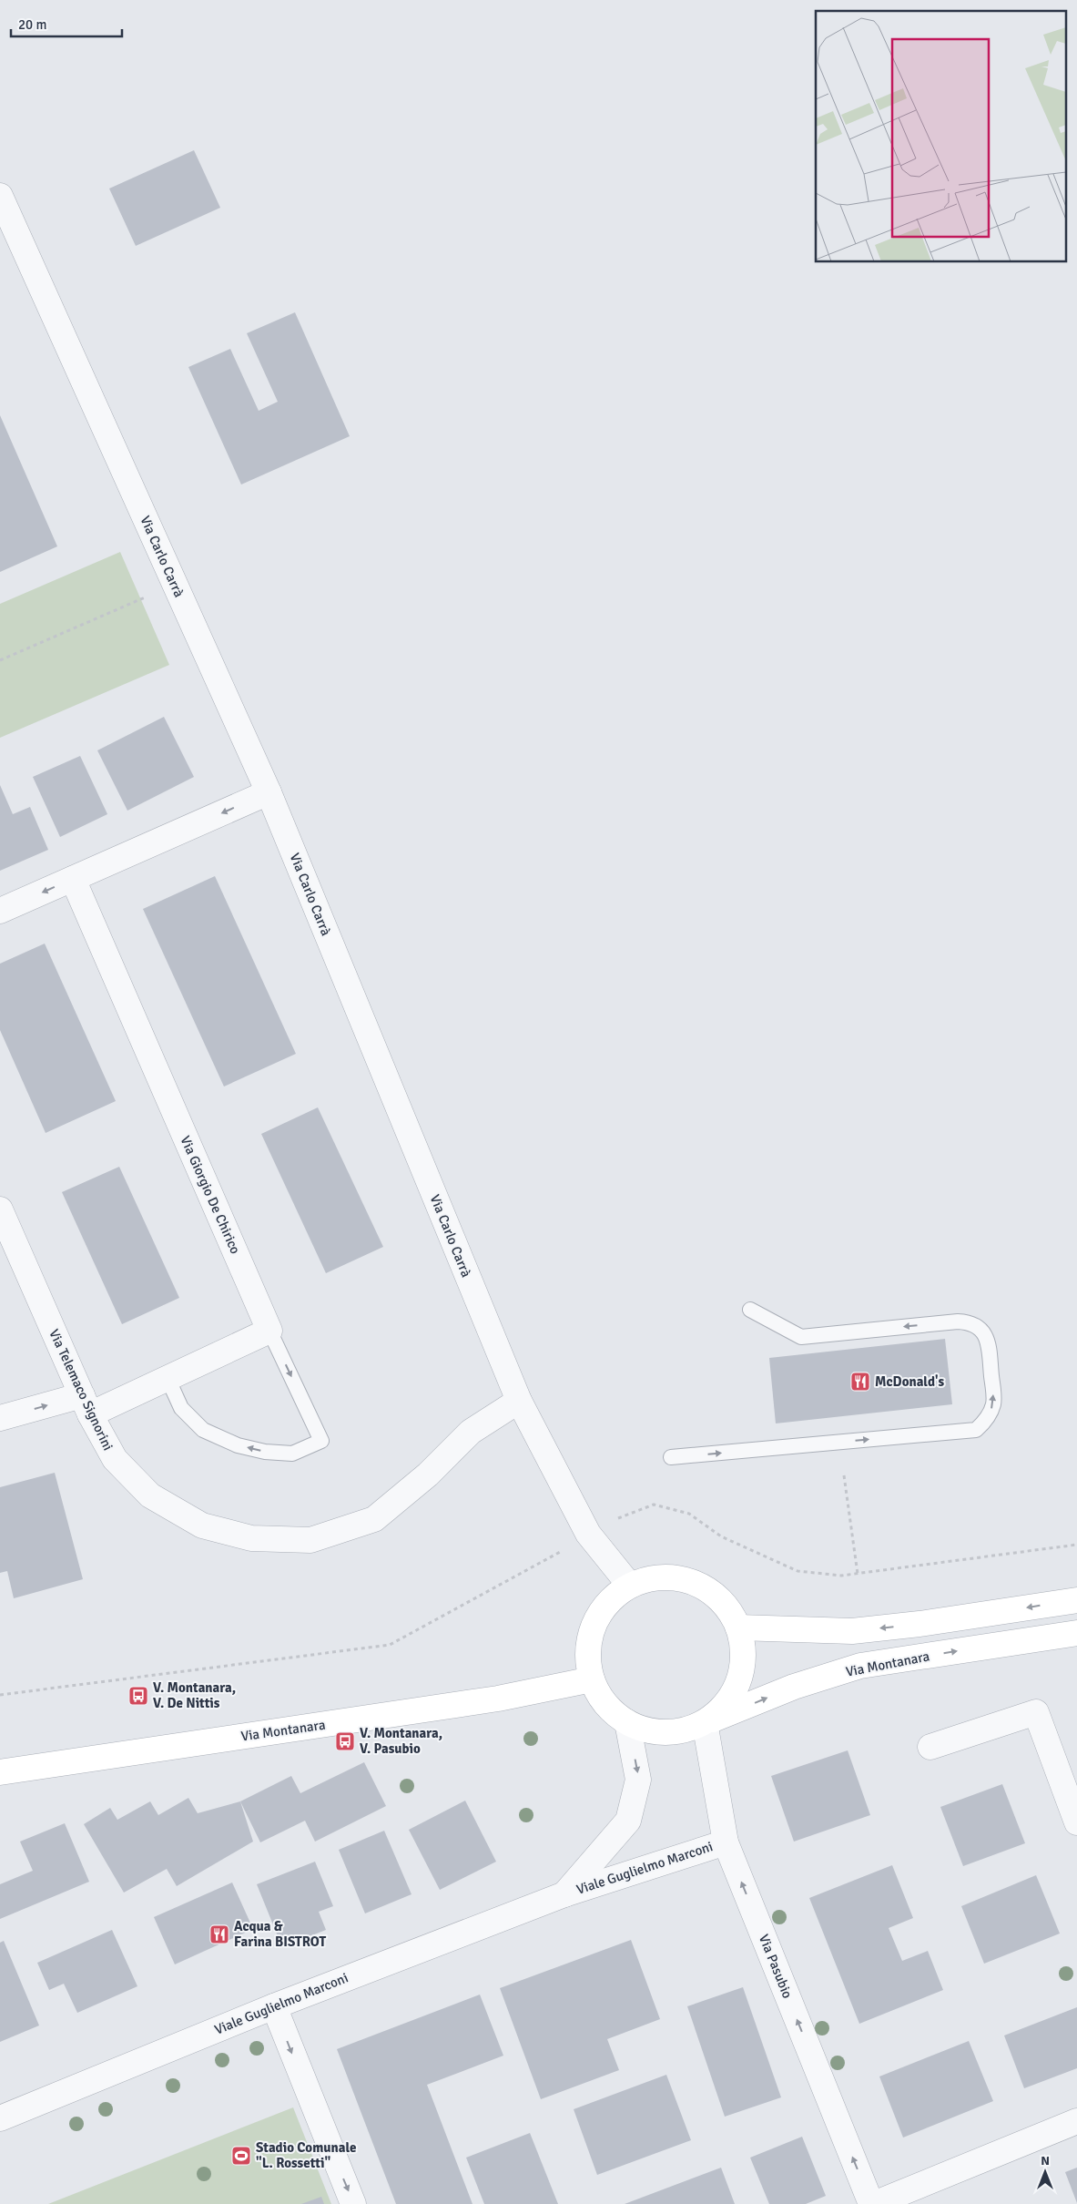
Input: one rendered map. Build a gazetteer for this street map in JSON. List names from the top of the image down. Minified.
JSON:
{"streets":{"main road":["Via Montanara"],"street":["Via Carlo Carrà","Via Giorgio De Chirico","Via Telemaco Signorini","Viale Guglielmo Marconi","Via Pasubio"]},"crossings":[["Via Carlo Carrà","Via Telemaco Signorini"],["Via Carlo Carrà","Via Montanara"],["Via Carlo Carrà","Viale Guglielmo Marconi"],["Via Carlo Carrà","Via Pasubio"],["Via Montanara","Viale Guglielmo Marconi"],["Via Montanara","Via Pasubio"],["Viale Guglielmo Marconi","Via Pasubio"]],"one_way":["Via Pasubio"],"places":{"restaurant":["McDonald's","Acqua & Farina BISTROT"],"bus stop":["V. Montanara, V. De Nittis","V. Montanara, V. Pasubio"],"sports":["Stadio Comunale \"L. Rossetti\""]},"scale_bar":"20 m","north":"top"}
